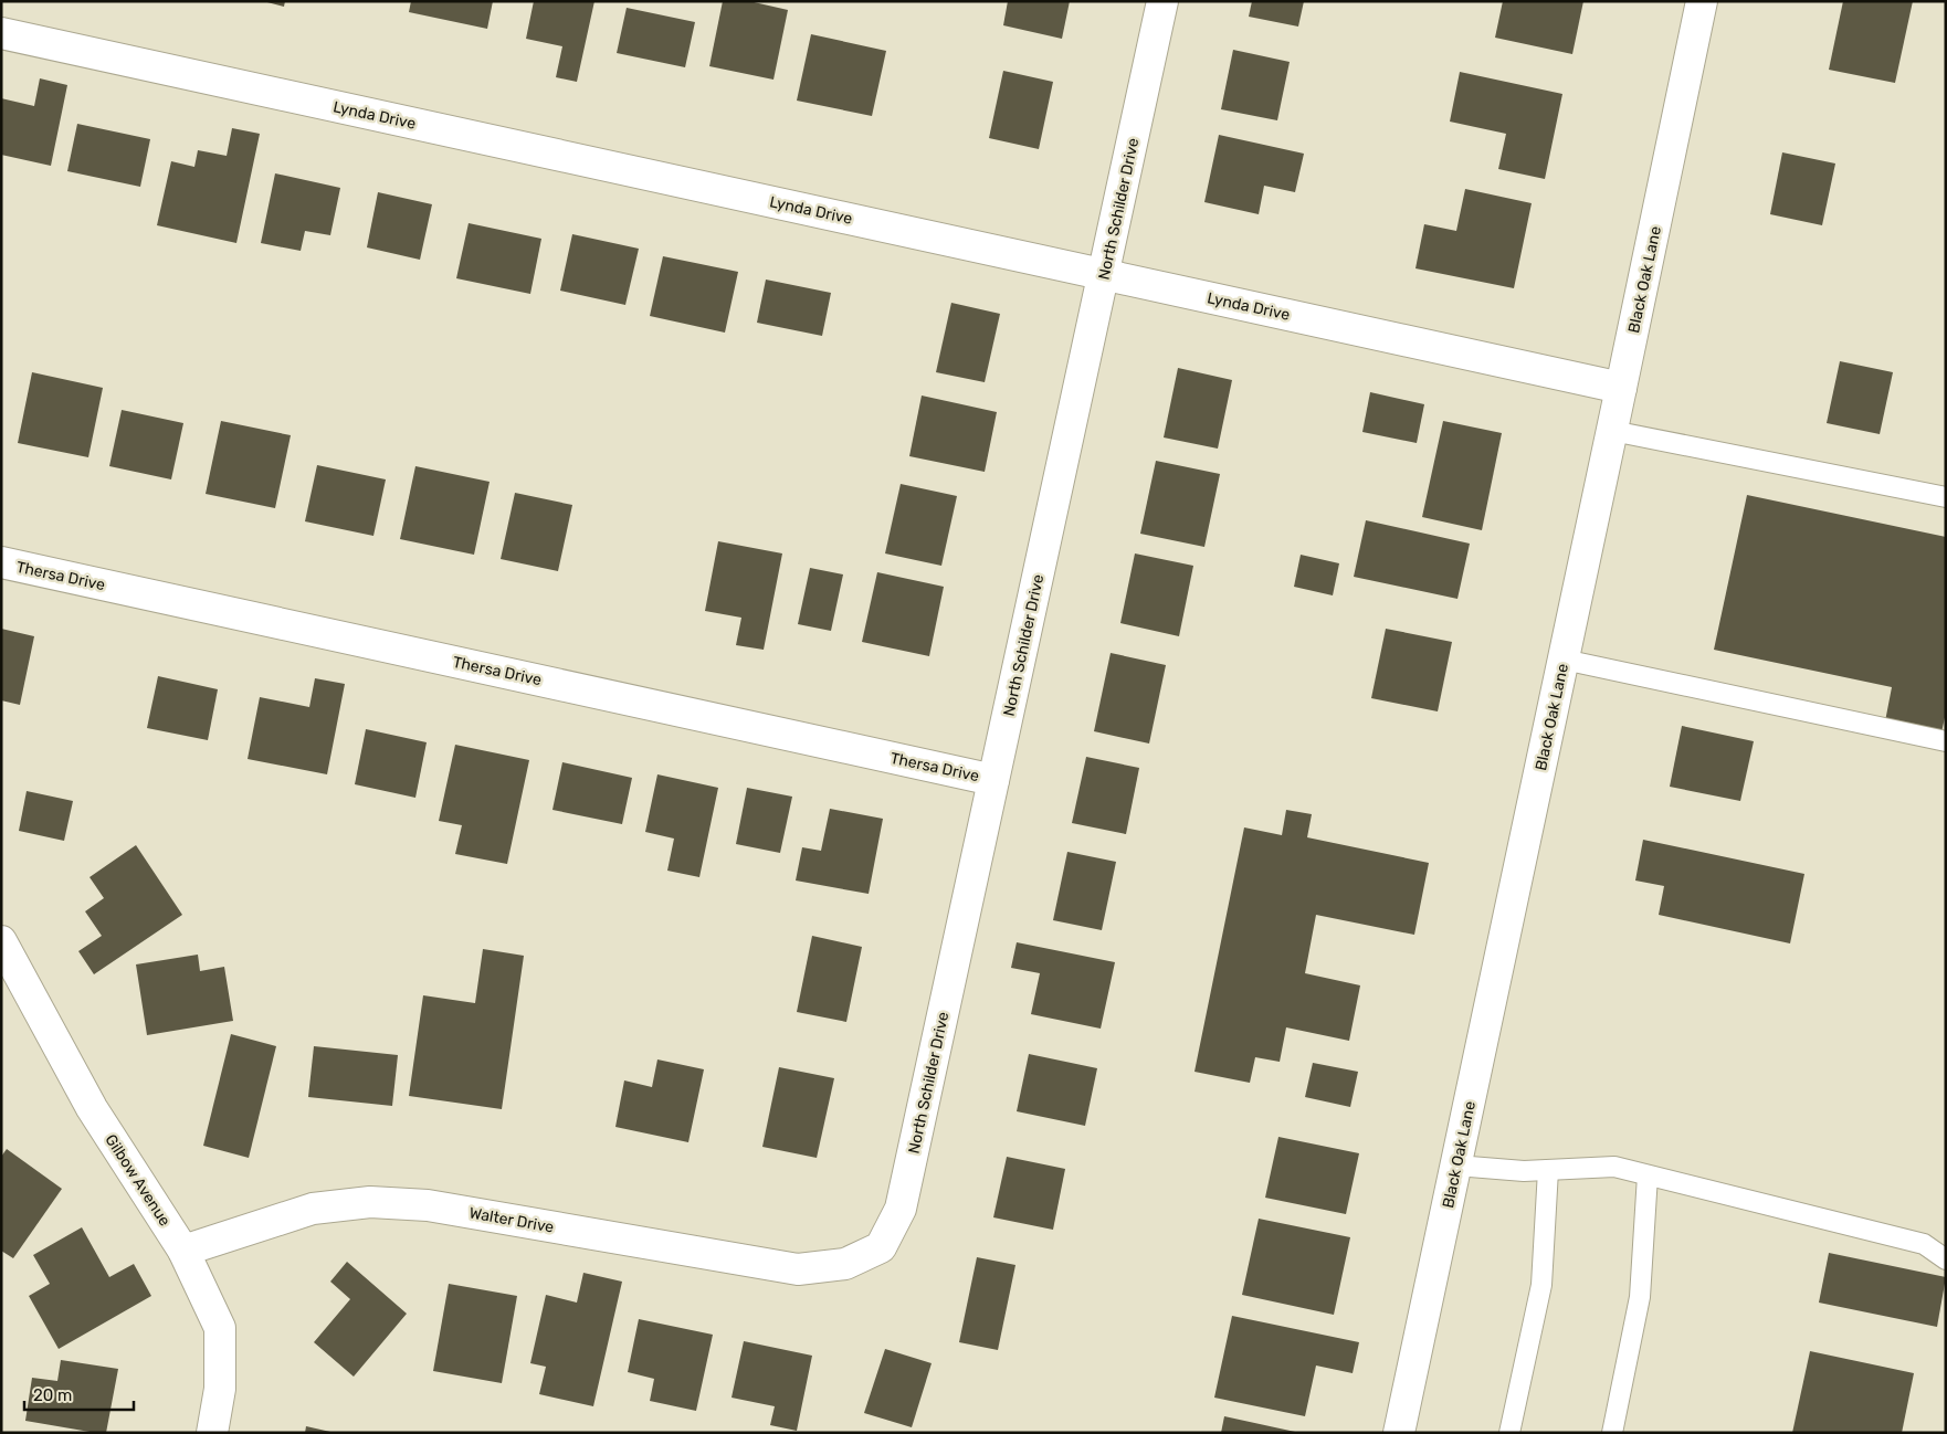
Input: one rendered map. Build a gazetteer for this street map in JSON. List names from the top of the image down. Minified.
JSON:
{"streets":{"street":["Lynda Drive","North Schilder Drive","Black Oak Lane","Thersa Drive","Gilbow Avenue","Walter Drive"]},"crossings":[["Lynda Drive","North Schilder Drive"],["Lynda Drive","Black Oak Lane"],["North Schilder Drive","Thersa Drive"],["North Schilder Drive","Walter Drive"],["Gilbow Avenue","Walter Drive"]],"scale_bar":"20 m"}
